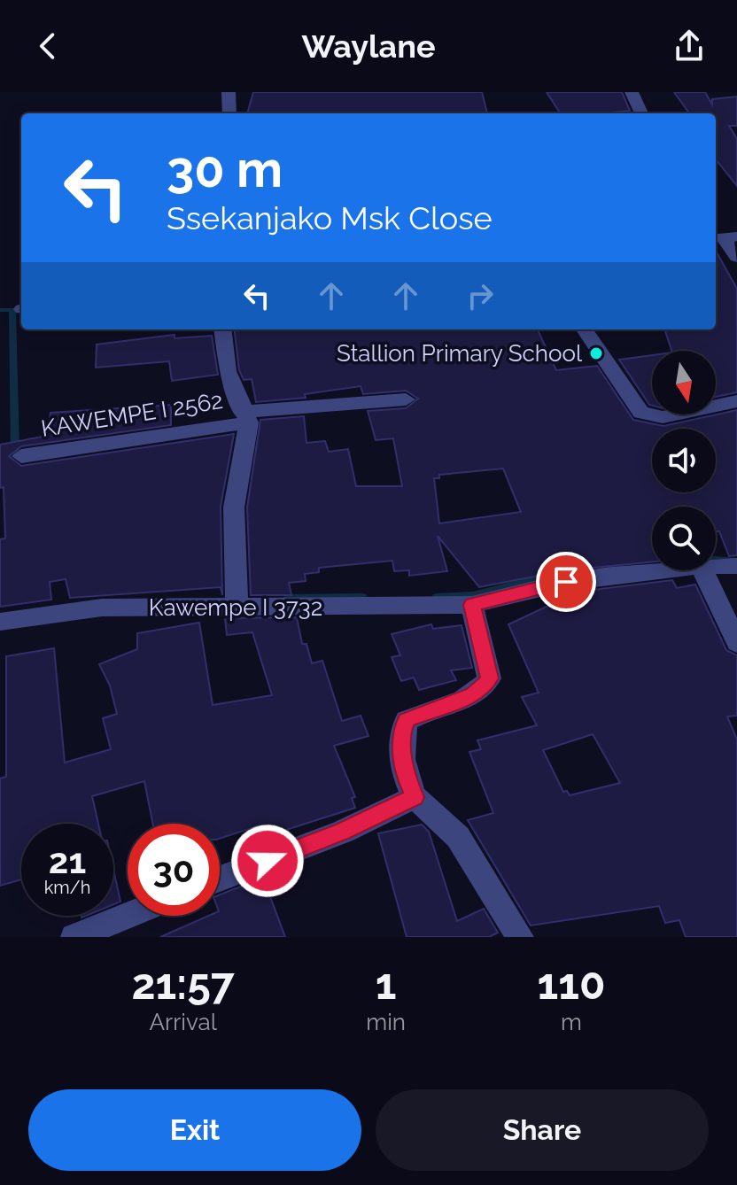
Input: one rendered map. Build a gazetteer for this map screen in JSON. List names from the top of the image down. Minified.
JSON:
{"streets":{"street":["KAWEMPE I 2562","Kawempe I 3732"]},"places":["Stallion Primary School"],"north":"bottom","page":{"header":"Waylane","turn":["30 m","Ssekanjako Msk Close"],"speed":"21 km/h","limit":"30","eta":["21:57","Arrival","1","min","110","m"],"buttons":["Exit","Share"]}}
